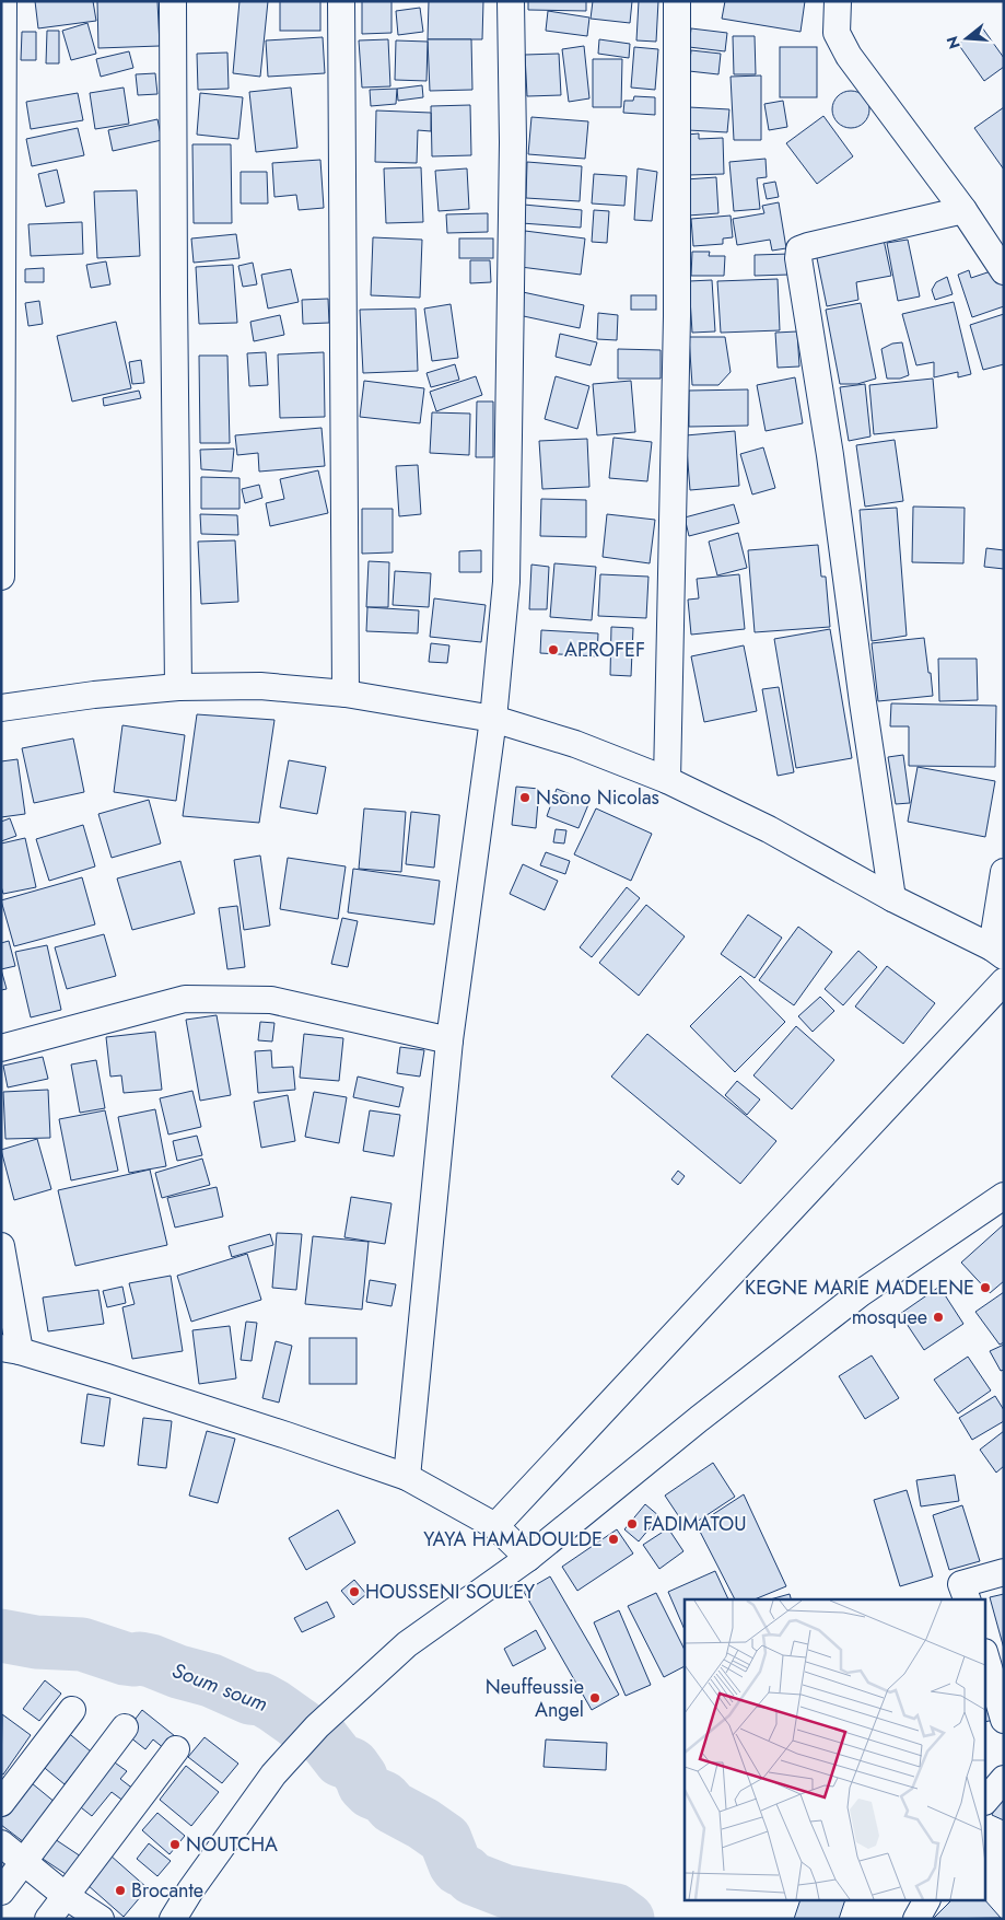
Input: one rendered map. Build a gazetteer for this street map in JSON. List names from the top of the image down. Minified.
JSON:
{"water":["Soum soum"],"places":["APROFEF","Nsono Nicolas","KEGNE MARIE MADELENE","mosquee","FADIMATOU","YAYA HAMADOULDE","HOUSSENI SOULEY","Neuffeussie Angel","NOUTCHA","Brocante"],"north":"left"}
